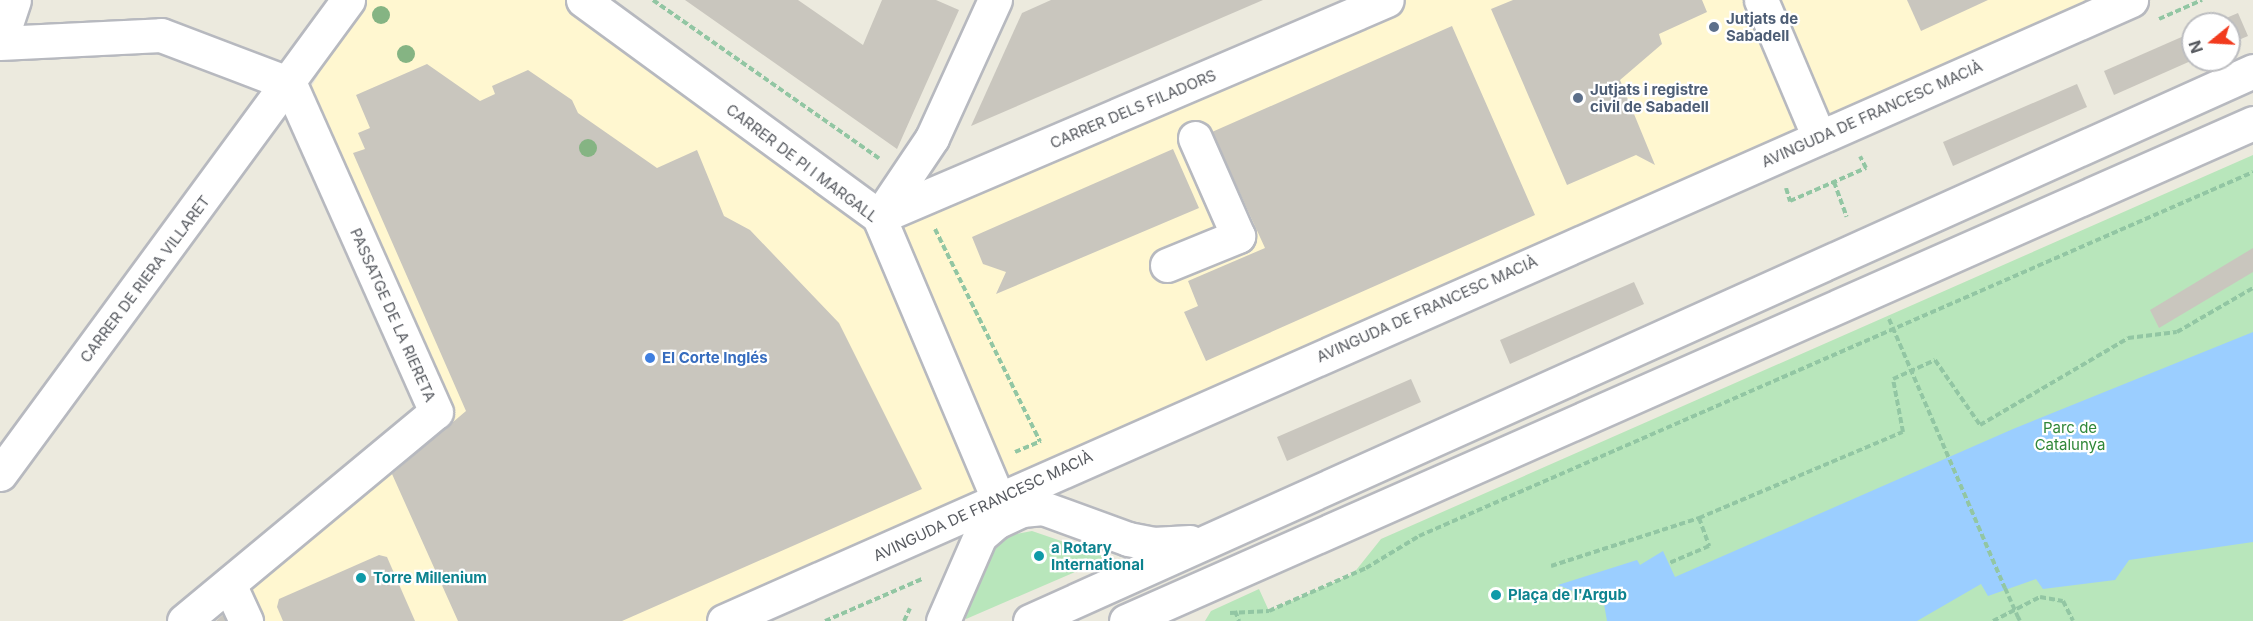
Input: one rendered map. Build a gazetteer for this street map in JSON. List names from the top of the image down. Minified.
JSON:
{"streets":{"street":["CARRER DELS FILADORS","AVINGUDA DE FRANCESC MACIÀ","CARRER DE PI I MARGALL","CARRER DE RIERA VILLARET","PASSATGE DE LA RIERETA"]},"crossings":[["CARRER DELS FILADORS","CARRER DE PI I MARGALL"],["AVINGUDA DE FRANCESC MACIÀ","CARRER DE PI I MARGALL"],["CARRER DE RIERA VILLARET","PASSATGE DE LA RIERETA"]],"parks":["Parc de Catalunya"],"places":["Jutjats de Sabadell","Jutjats i registre civil de Sabadell","El Corte Inglés","a Rotary International","Torre Millenium","Plaça de l'Argub"],"north":"left"}
